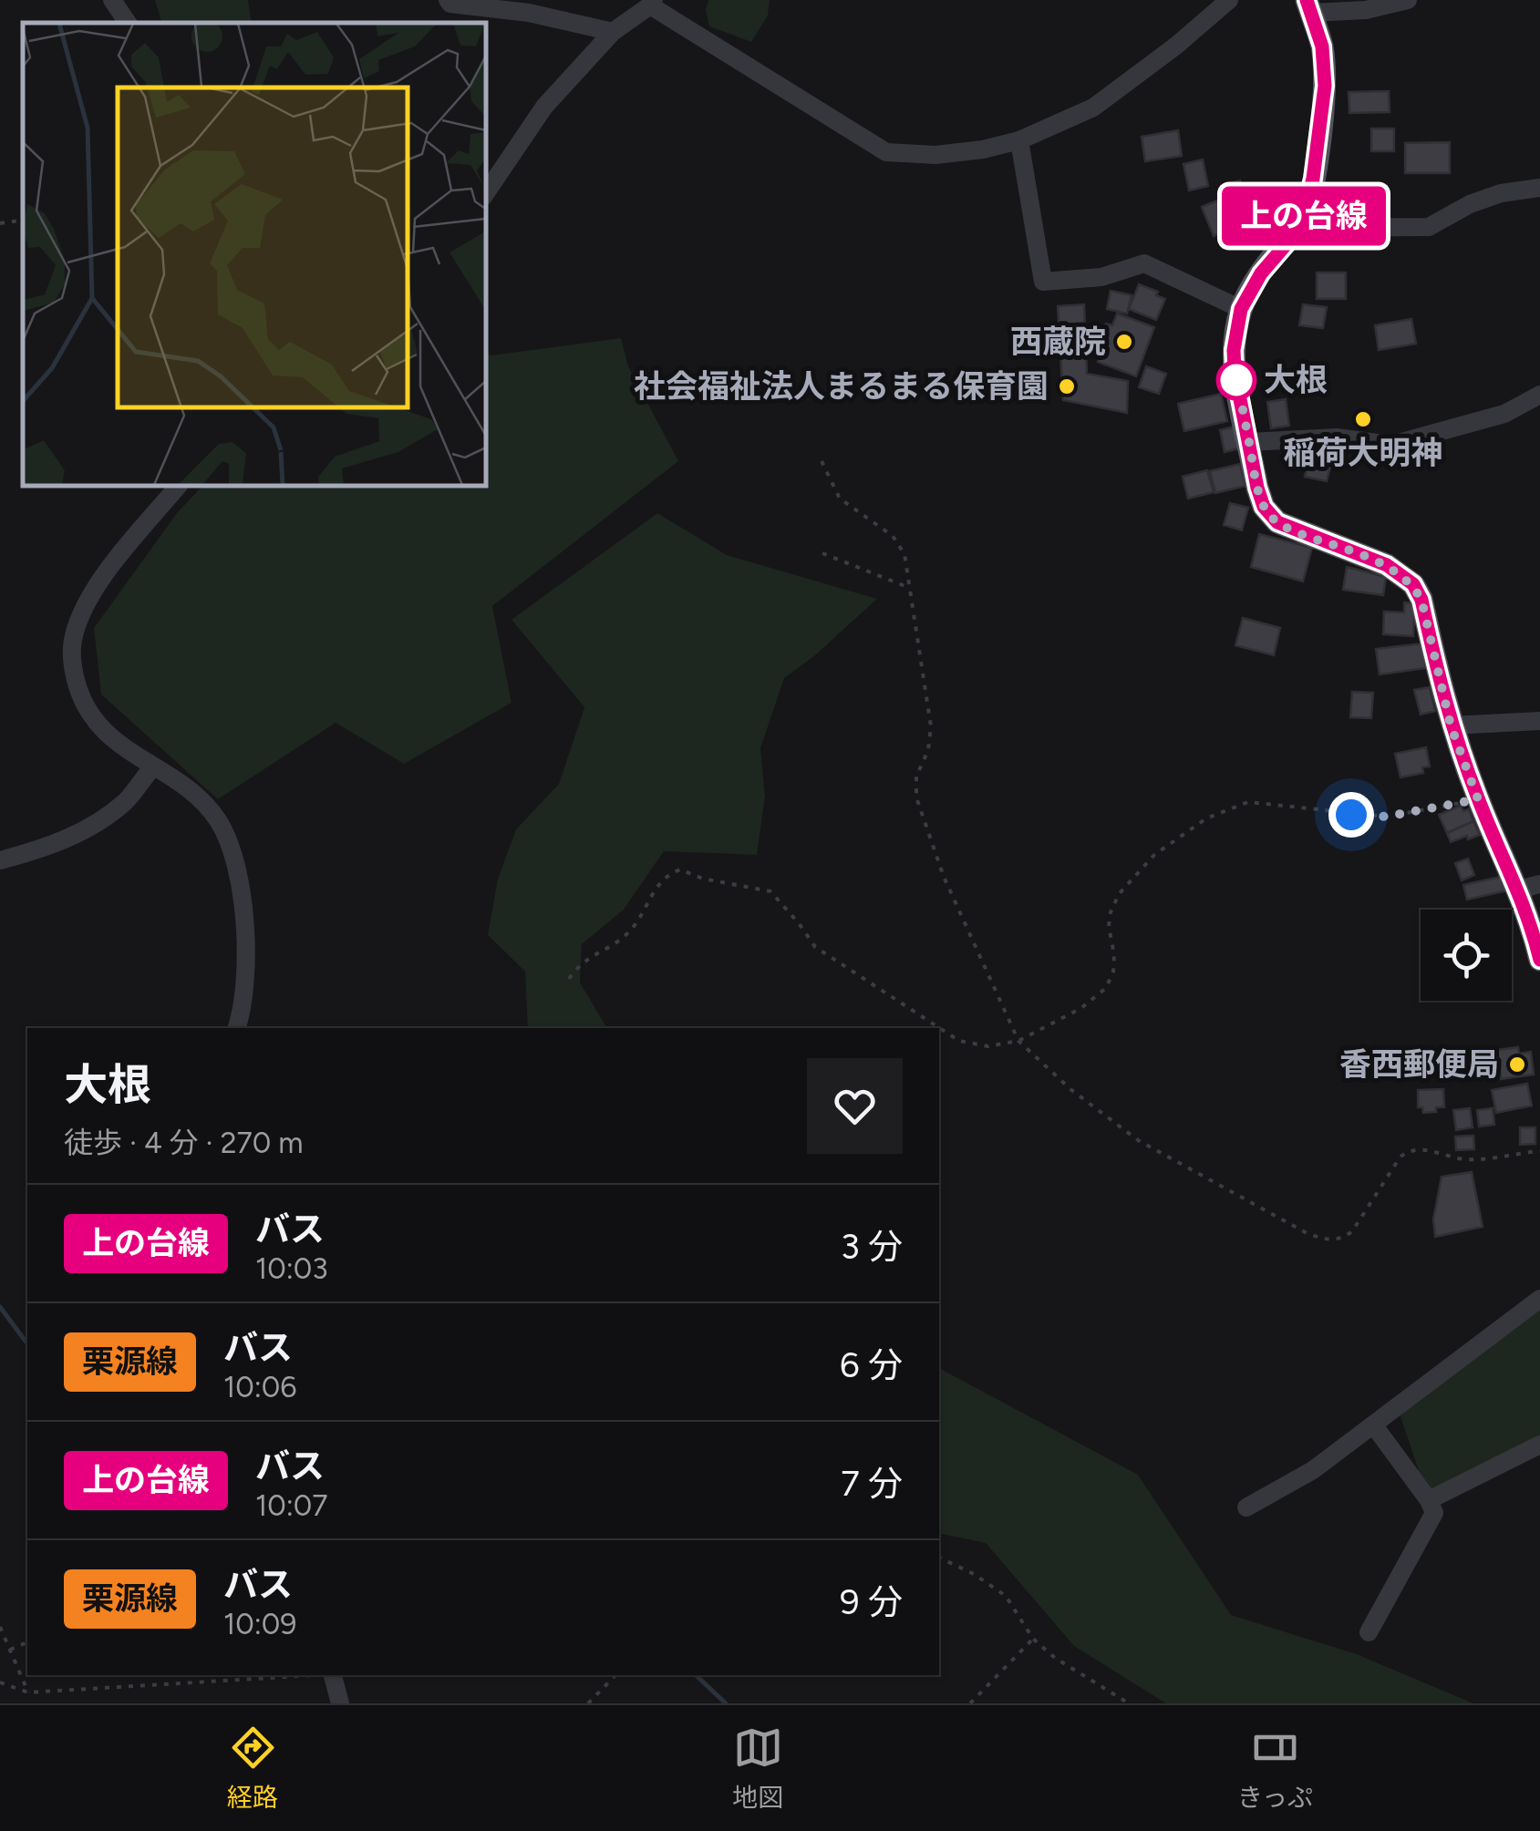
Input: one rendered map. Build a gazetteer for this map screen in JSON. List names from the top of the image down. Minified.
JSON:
{"places":["西蔵院","大根","社会福祉法人まるまる保育園","稲荷大明神","香西郵便局"],"lines":["bus line 上の台線"],"page":{"on_map":"上の台線","heading":["大根","徒歩 · 4 分 · 270 m"],"list":[{"mark":"上の台線","name":"バス","note":"10:03","value":"3 分"},{"mark":"栗源線","name":"バス","note":"10:06","value":"6 分"},{"mark":"上の台線","name":"バス","note":"10:07","value":"7 分"},{"mark":"栗源線","name":"バス","note":"10:09","value":"9 分"}],"tabs":["経路","地図","きっぷ"]}}
